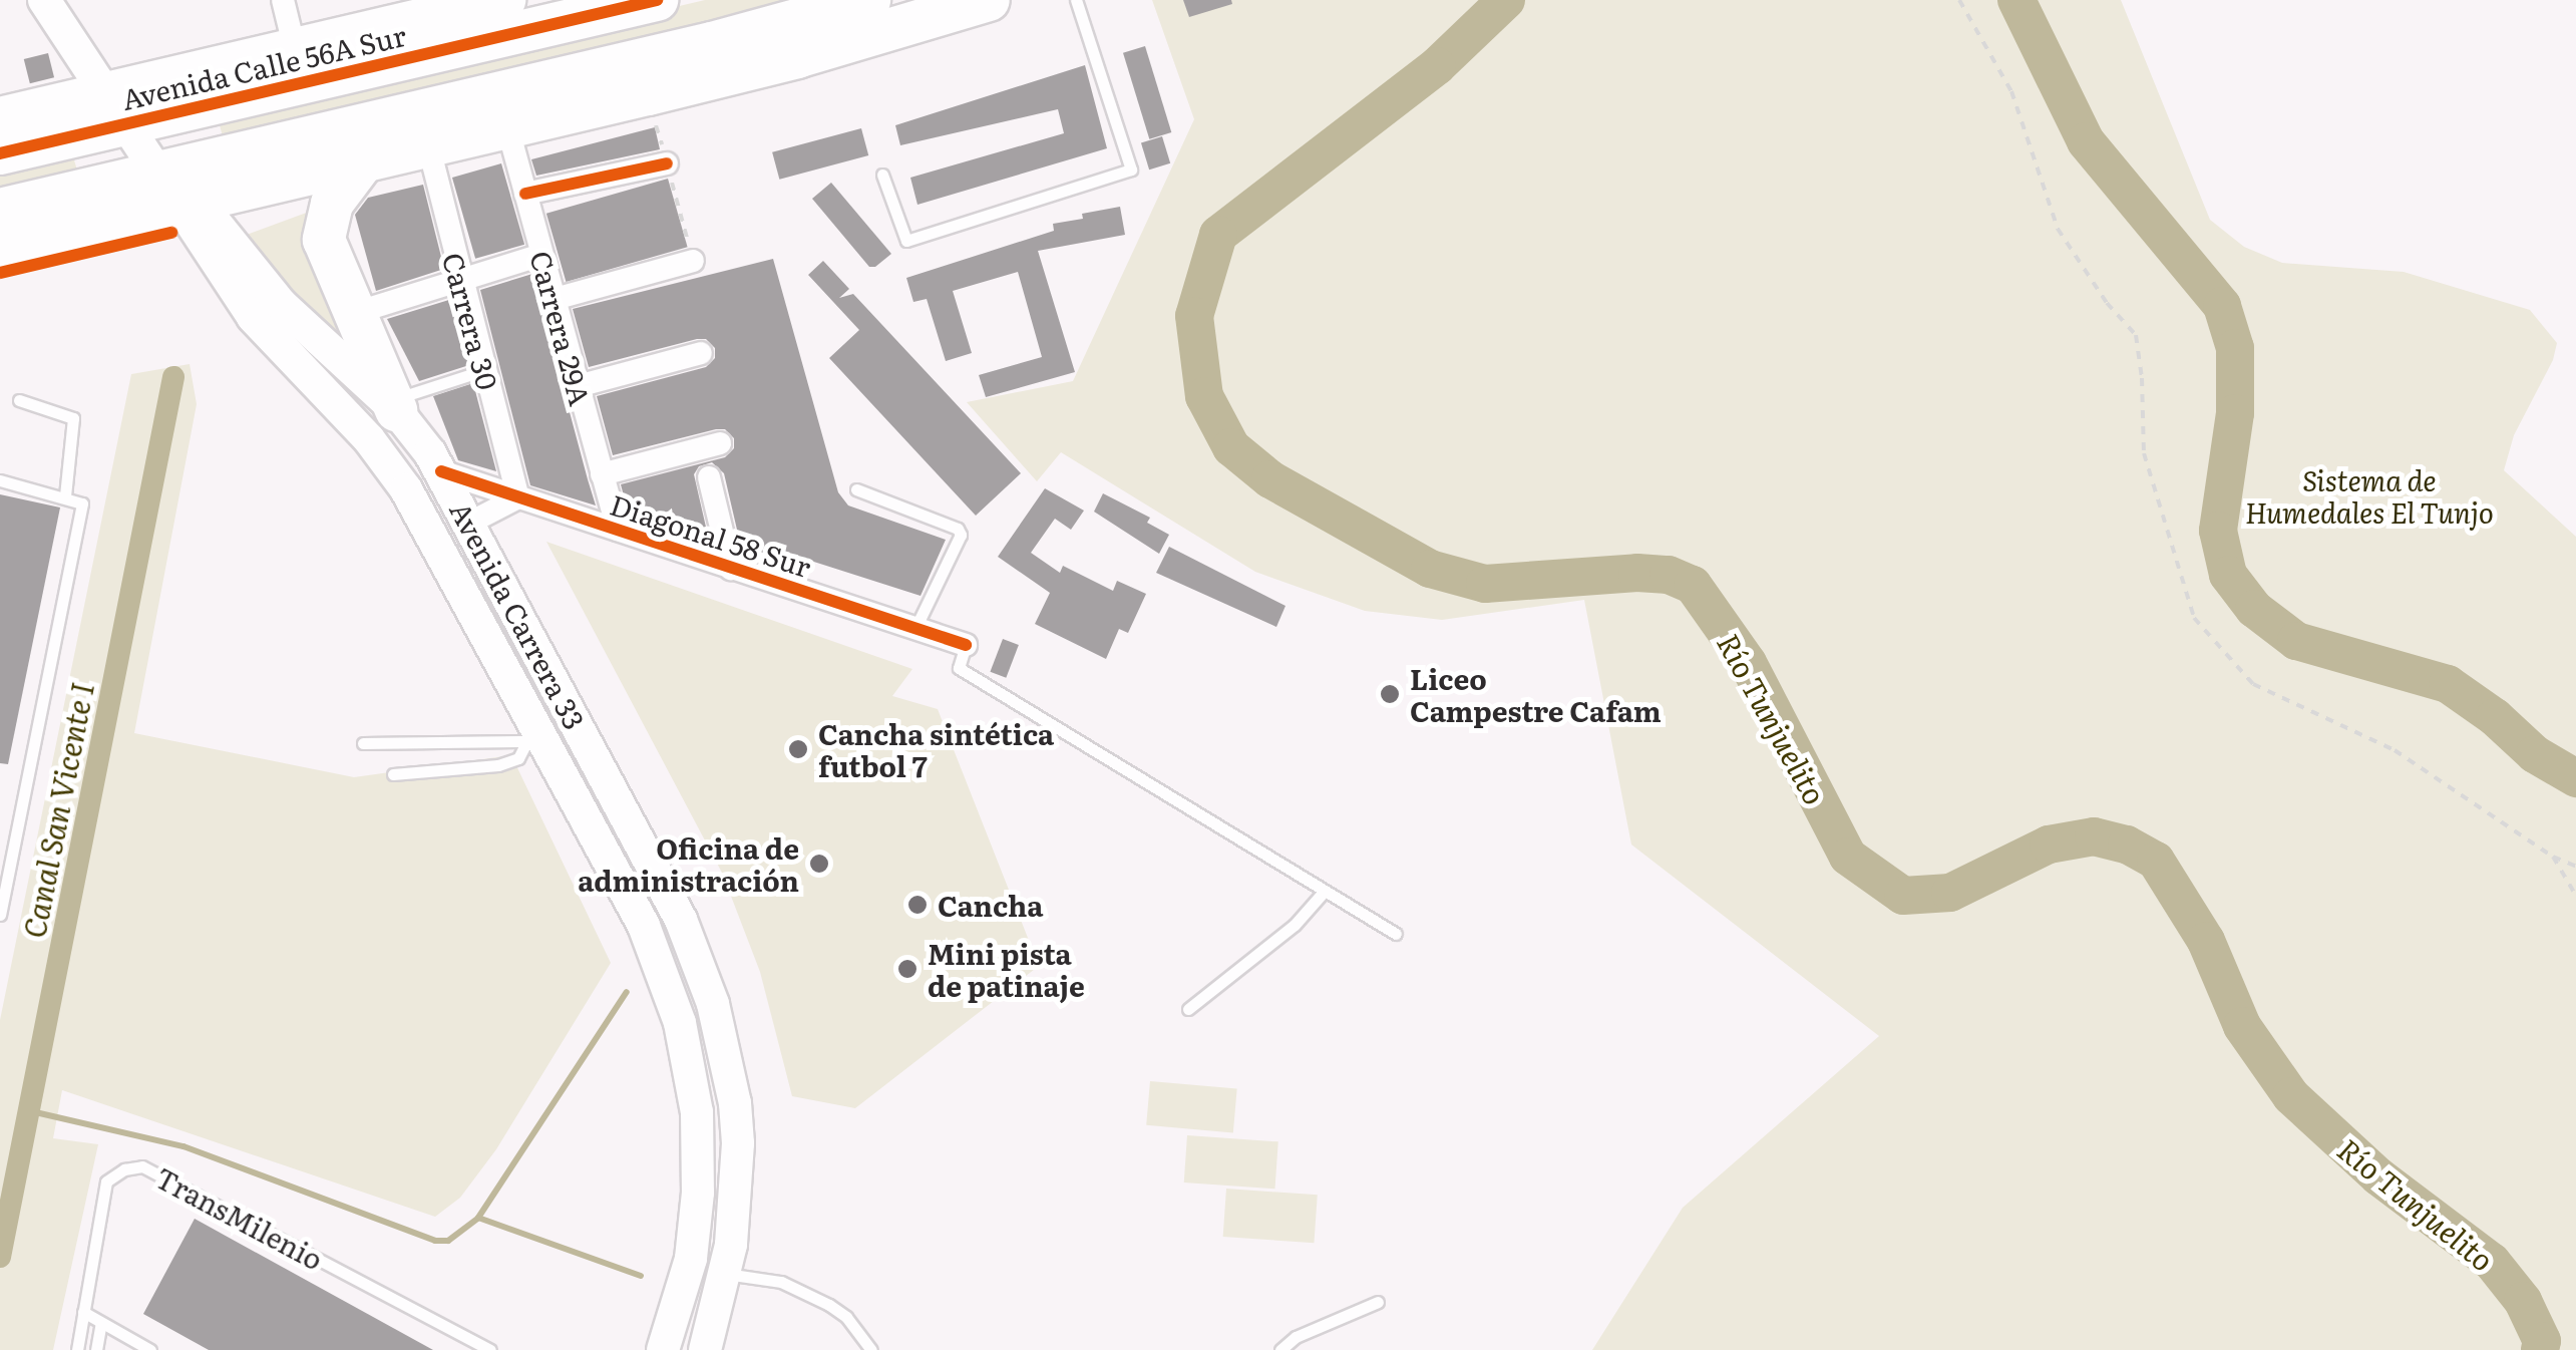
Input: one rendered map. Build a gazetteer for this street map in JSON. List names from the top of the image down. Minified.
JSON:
{"streets":{"highway":["Avenida Calle 56A Sur"],"main road":["Avenida Carrera 33"],"street":["Carrera 30","Carrera 29A","Diagonal 58 Sur"],"lane":["TransMilenio"]},"crossings":[["Avenida Calle 56A Sur","Avenida Carrera 33"],["Carrera 30","Diagonal 58 Sur"],["Carrera 29A","Diagonal 58 Sur"],["Diagonal 58 Sur","Avenida Carrera 33"]],"water":["Río Tunjuelito","Canal San Vicente I"],"parks":["Sistema de Humedales El Tunjo"],"places":["Liceo Campestre Cafam","Cancha sintética futbol 7","Oficina de administración","Cancha","Mini pista de patinaje"]}
